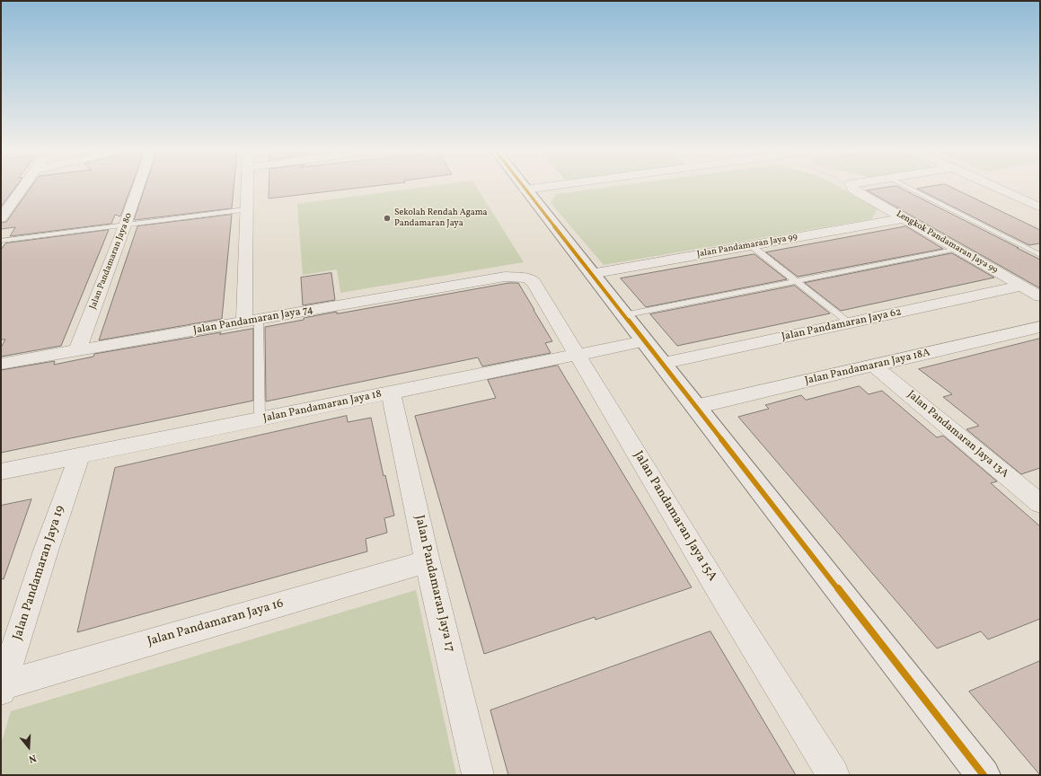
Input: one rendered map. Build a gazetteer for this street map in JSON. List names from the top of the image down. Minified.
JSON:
{"streets":{"street":["Lengkok Pandamaran Jaya 99","Jalan Pandamaran Jaya 99","Jalan Pandamaran Jaya 80","Jalan Pandamaran Jaya 74","Jalan Pandamaran Jaya 62","Jalan Pandamaran Jaya 18A","Jalan Pandamaran Jaya 18","Jalan Pandamaran Jaya 13A","Jalan Pandamaran Jaya 15A","Jalan Pandamaran Jaya 19","Jalan Pandamaran Jaya 17","Jalan Pandamaran Jaya 16"]},"crossings":[["Lengkok Pandamaran Jaya 99","Jalan Pandamaran Jaya 99"],["Lengkok Pandamaran Jaya 99","Jalan Pandamaran Jaya 62"],["Jalan Pandamaran Jaya 80","Jalan Pandamaran Jaya 74"],["Jalan Pandamaran Jaya 74","Jalan Pandamaran Jaya 15A"],["Jalan Pandamaran Jaya 18A","Jalan Pandamaran Jaya 13A"],["Jalan Pandamaran Jaya 18","Jalan Pandamaran Jaya 15A"],["Jalan Pandamaran Jaya 18","Jalan Pandamaran Jaya 19"],["Jalan Pandamaran Jaya 18","Jalan Pandamaran Jaya 17"],["Jalan Pandamaran Jaya 19","Jalan Pandamaran Jaya 16"],["Jalan Pandamaran Jaya 17","Jalan Pandamaran Jaya 16"]],"places":["Sekolah Rendah Agama Pandamaran Jaya"],"north":"bottom"}
